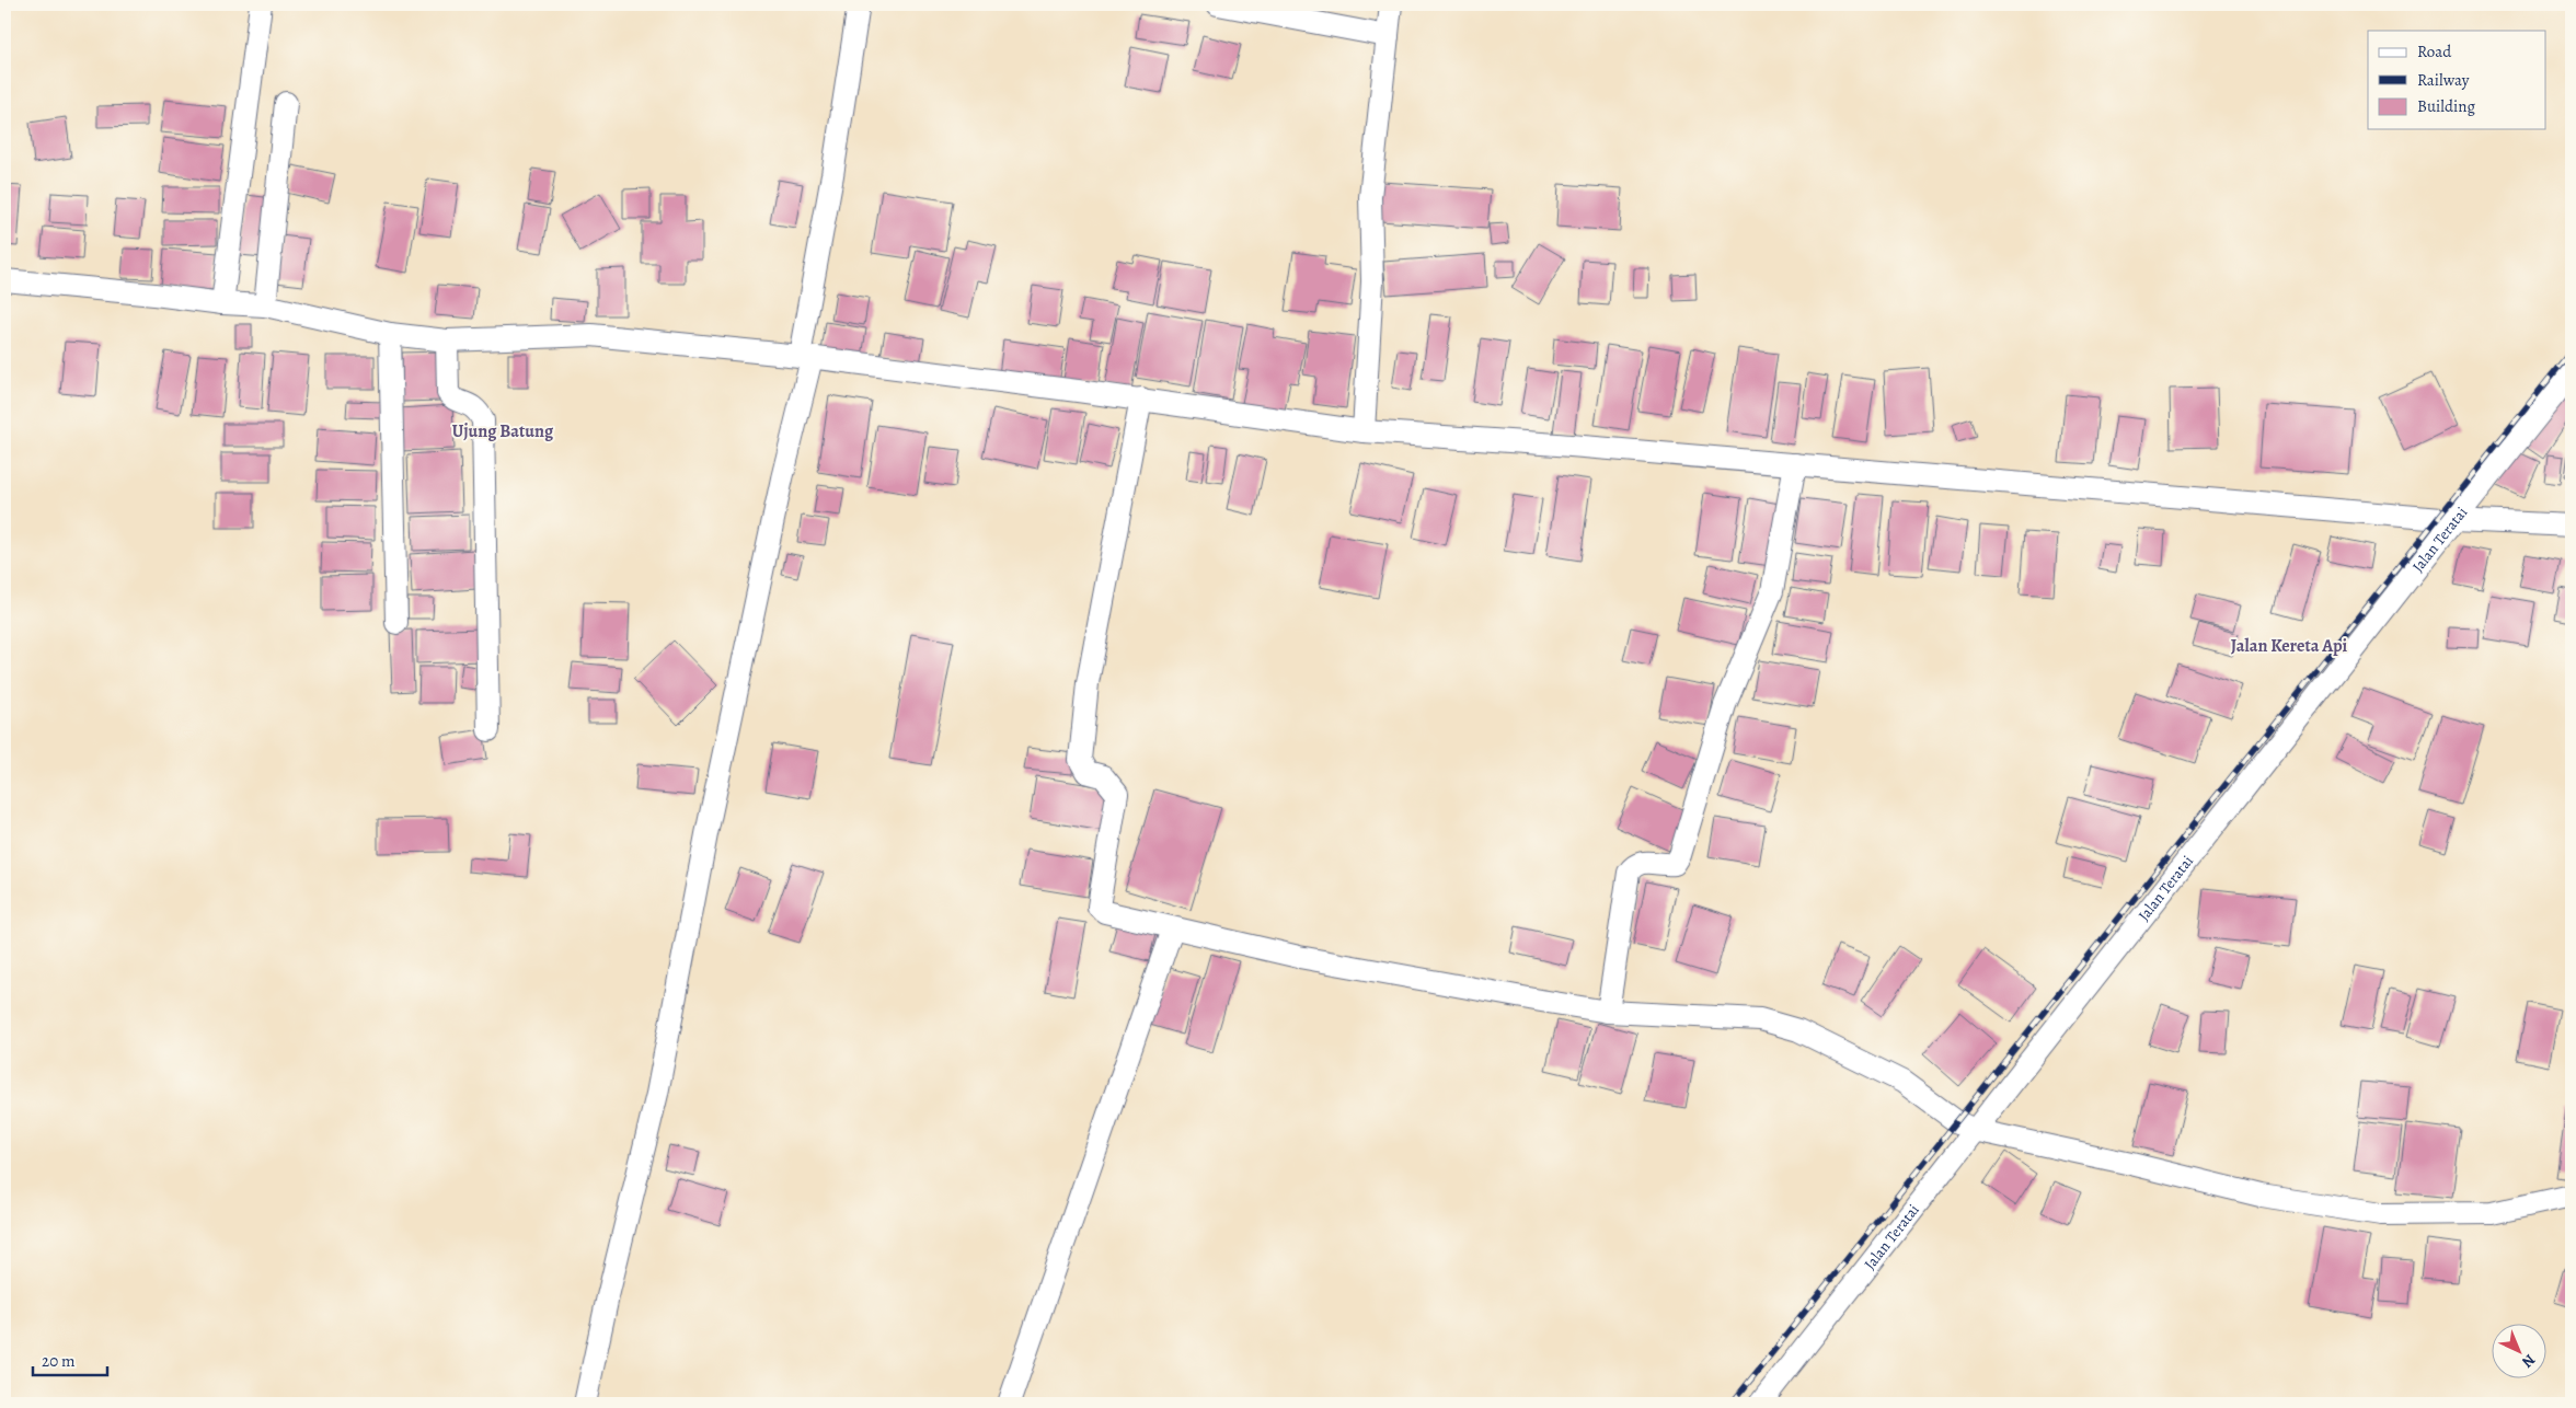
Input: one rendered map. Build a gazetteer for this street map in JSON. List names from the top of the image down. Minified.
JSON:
{"streets":{"street":["Jalan Teratai"]},"districts":["Ujung Batung","Jalan Kereta Api"],"legend":["Road","Railway","Building"],"scale_bar":"20 m","north":"bottom right"}
